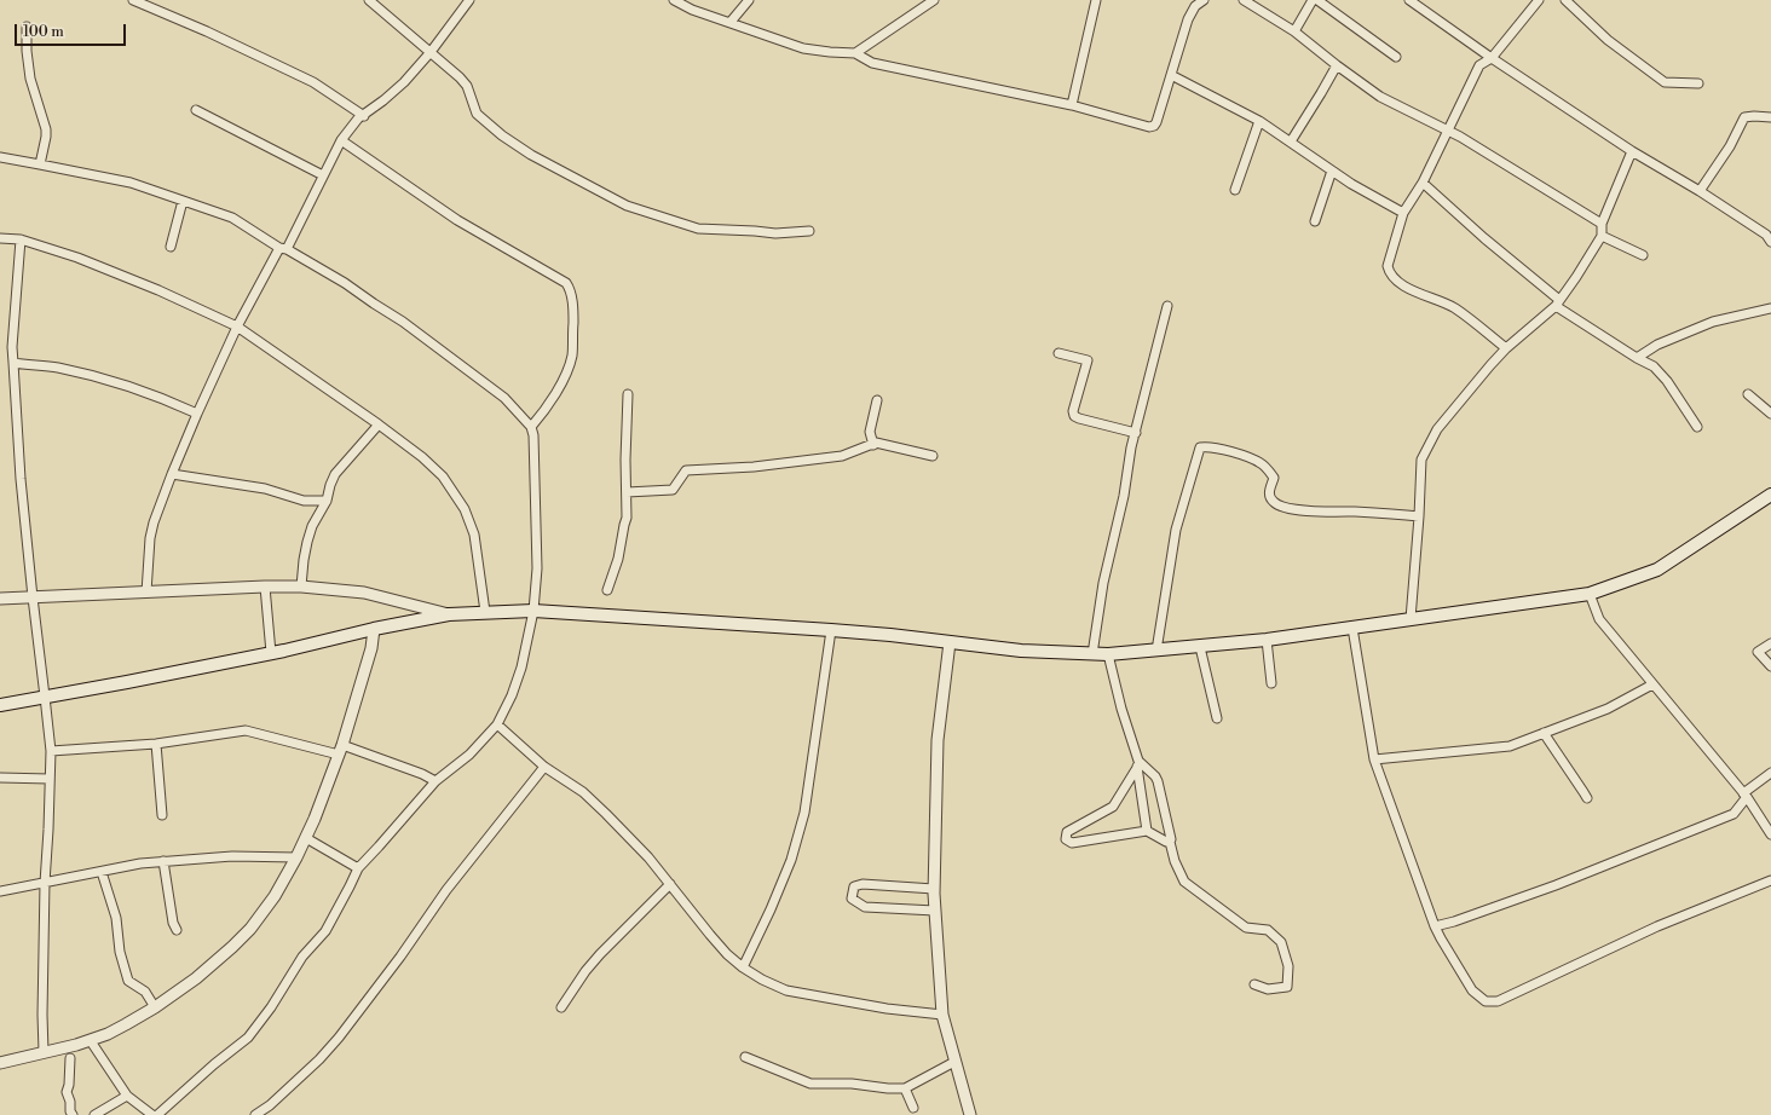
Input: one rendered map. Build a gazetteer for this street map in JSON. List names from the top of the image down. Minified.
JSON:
{"scale_bar":"100 m"}
